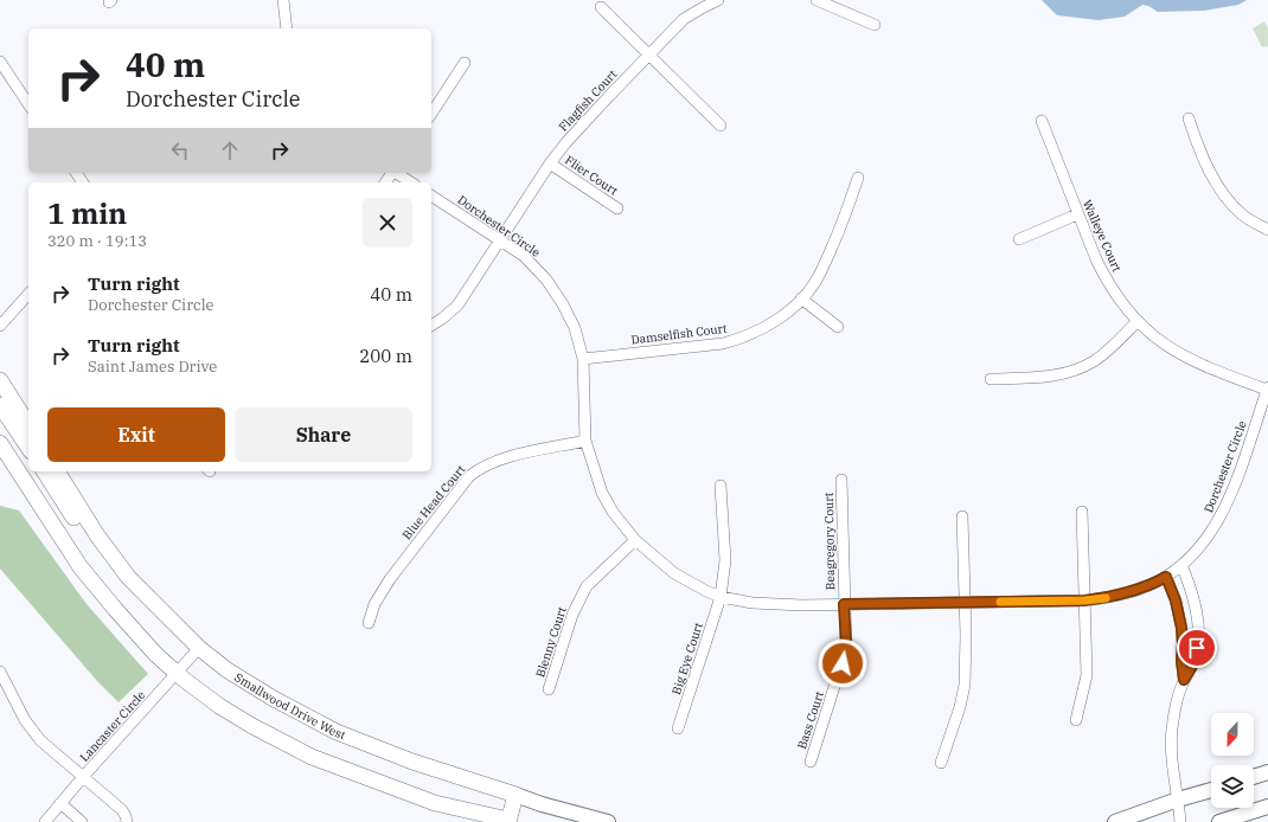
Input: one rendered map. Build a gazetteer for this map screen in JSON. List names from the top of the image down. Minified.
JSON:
{"streets":{"main road":["Smallwood Drive West"],"street":["Flagfish Court","Flier Court","Dorchester Circle","Walleye Court","Damselfish Court","Blue Head Court","Beagregory Court","Blenny Court","Big Eye Court","Bass Court","Lancaster Circle"]},"crossings":[["Flagfish Court","Flier Court"],["Flagfish Court","Dorchester Circle"],["Dorchester Circle","Walleye Court"],["Dorchester Circle","Damselfish Court"],["Dorchester Circle","Blue Head Court"],["Dorchester Circle","Beagregory Court"],["Dorchester Circle","Blenny Court"],["Dorchester Circle","Big Eye Court"],["Dorchester Circle","Bass Court"],["Beagregory Court","Bass Court"],["Smallwood Drive West","Lancaster Circle"]],"north":"bottom","page":{"turn":["40 m","Dorchester Circle"],"heading":["1 min","320 m · 19:13"],"list":[{"name":"Turn right","note":"Dorchester Circle","value":"40 m"},{"name":"Turn right","note":"Saint James Drive","value":"200 m"}],"buttons":["Exit","Share"]}}
